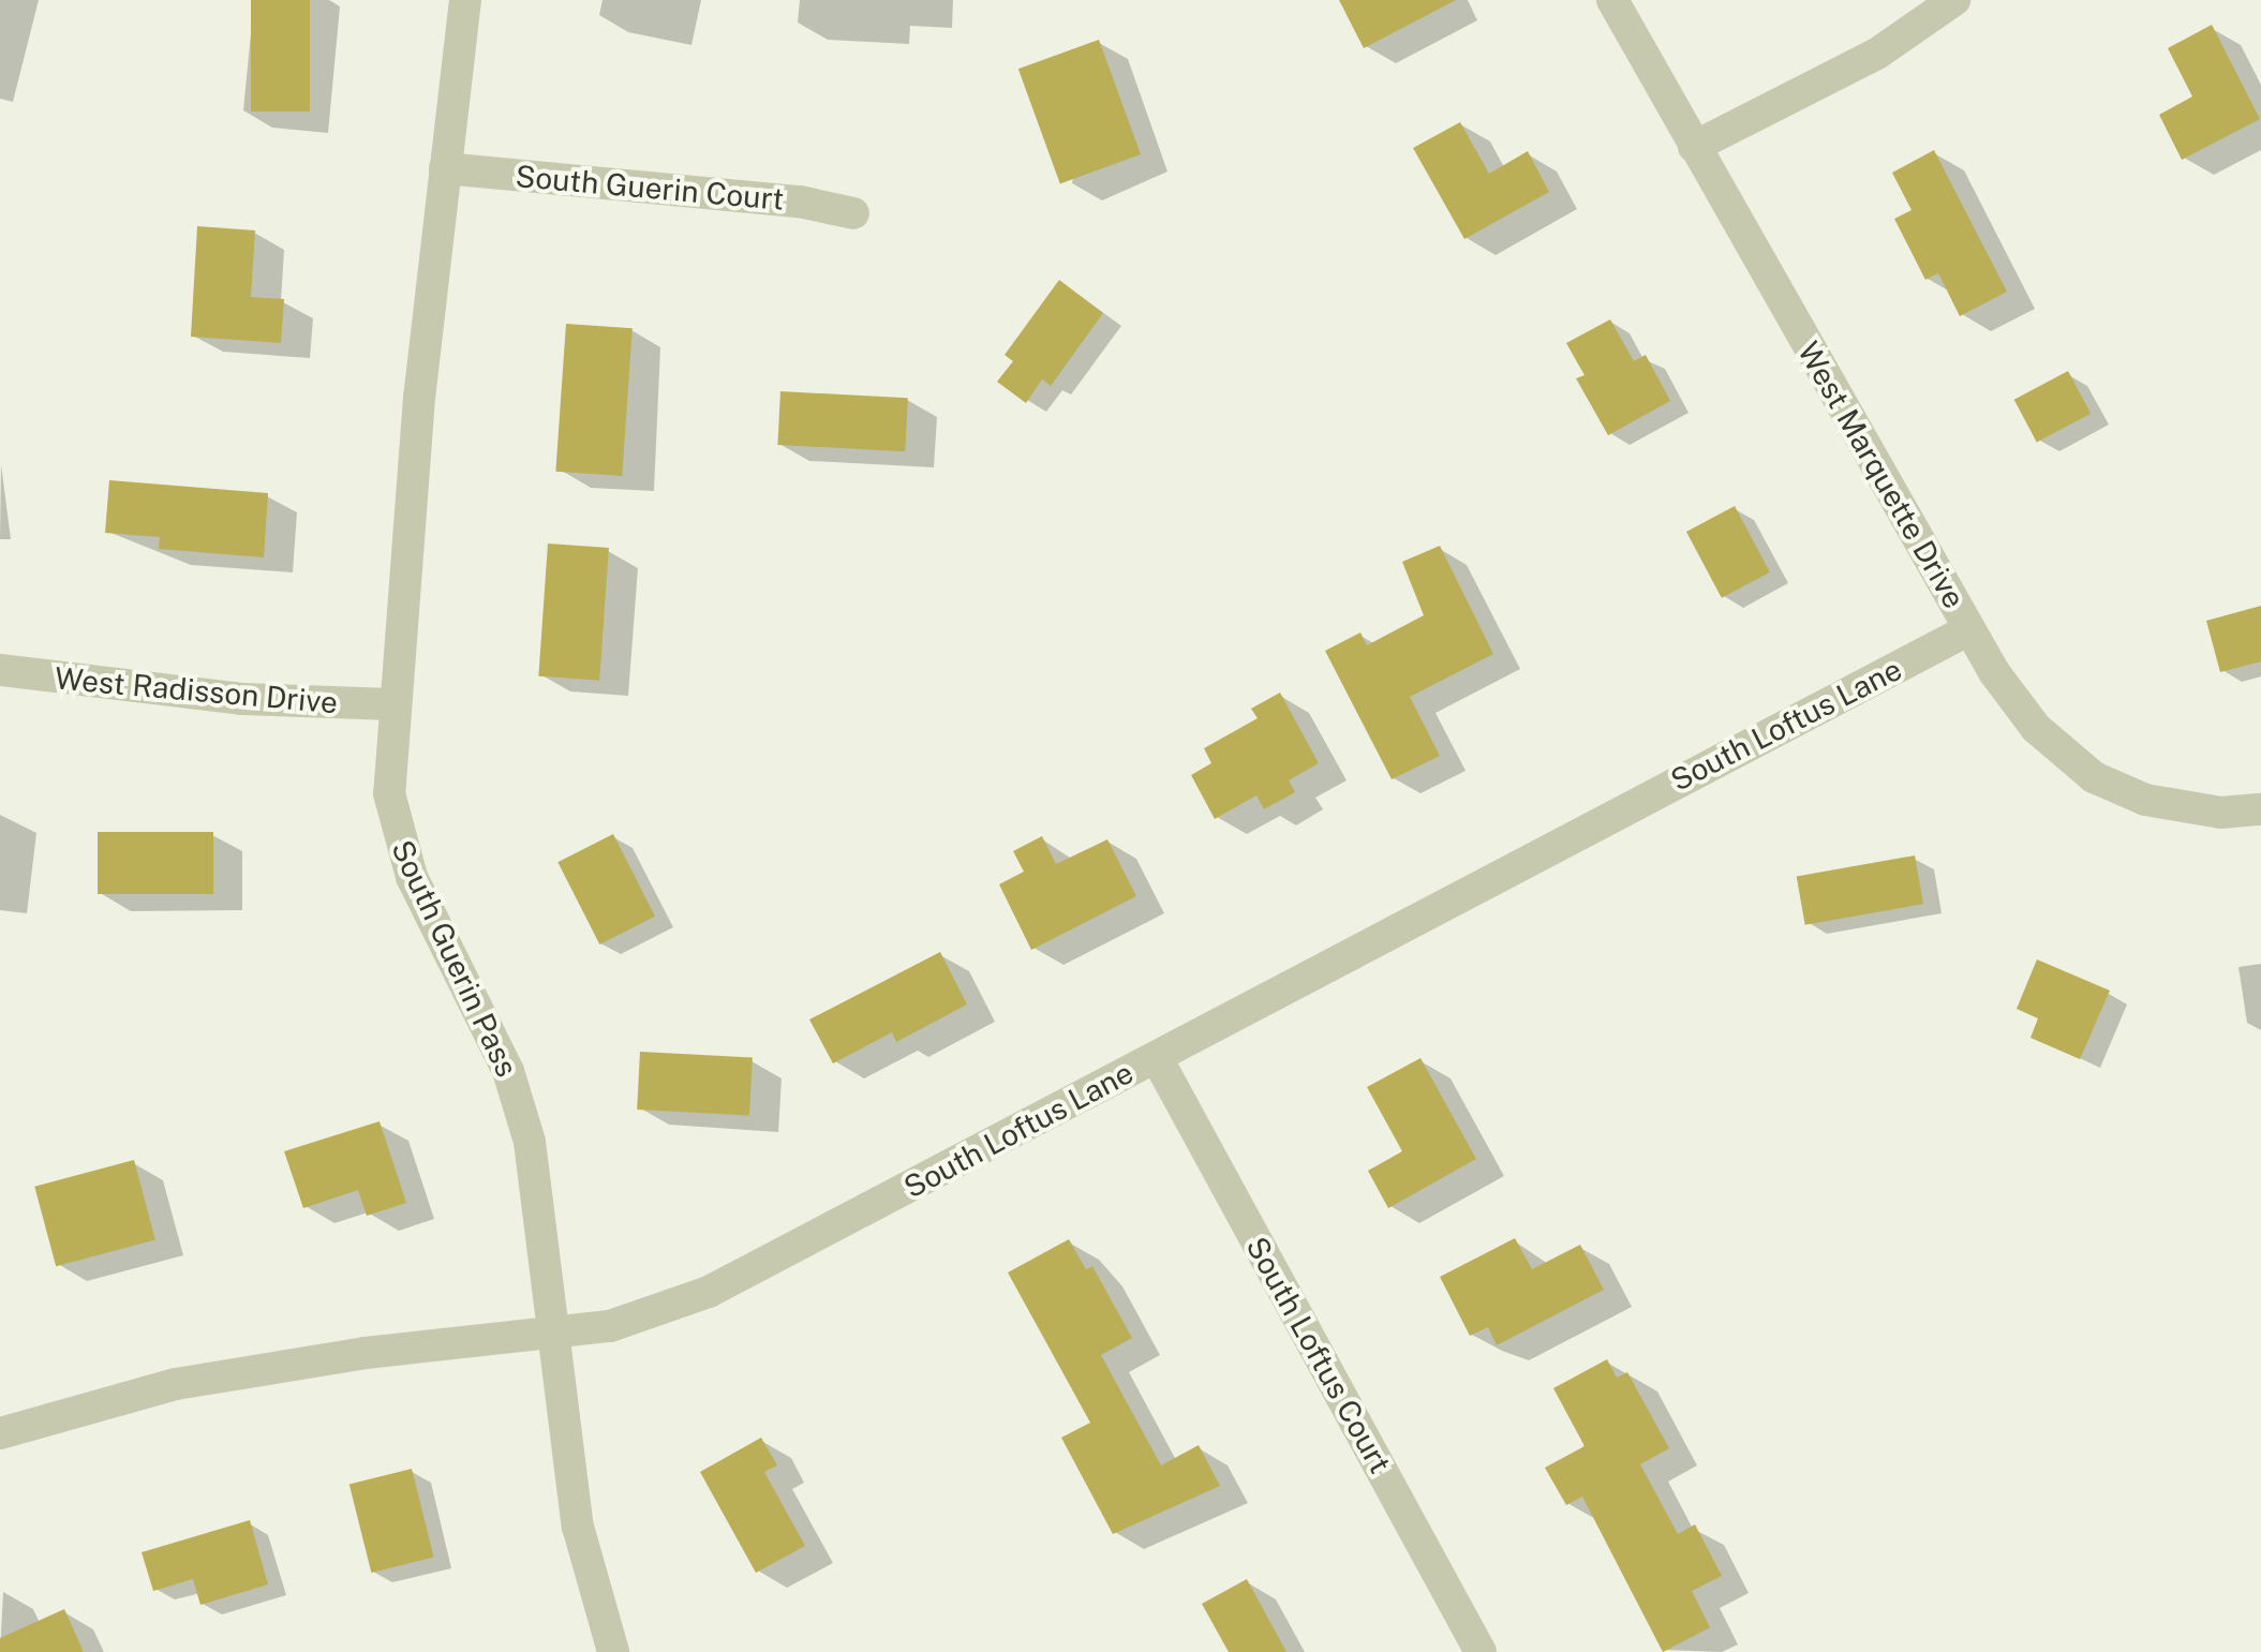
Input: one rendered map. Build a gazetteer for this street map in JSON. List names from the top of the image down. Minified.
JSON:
{"streets":{"street":["South Guerin Court","West Marquette Drive","West Radisson Drive","South Loftus Lane","South Guerin Pass","South Loftus Court"]},"crossings":[["South Guerin Court","South Guerin Pass"],["West Marquette Drive","South Loftus Lane"],["West Radisson Drive","South Guerin Pass"],["South Loftus Lane","South Guerin Pass"],["South Loftus Lane","South Loftus Court"]]}
